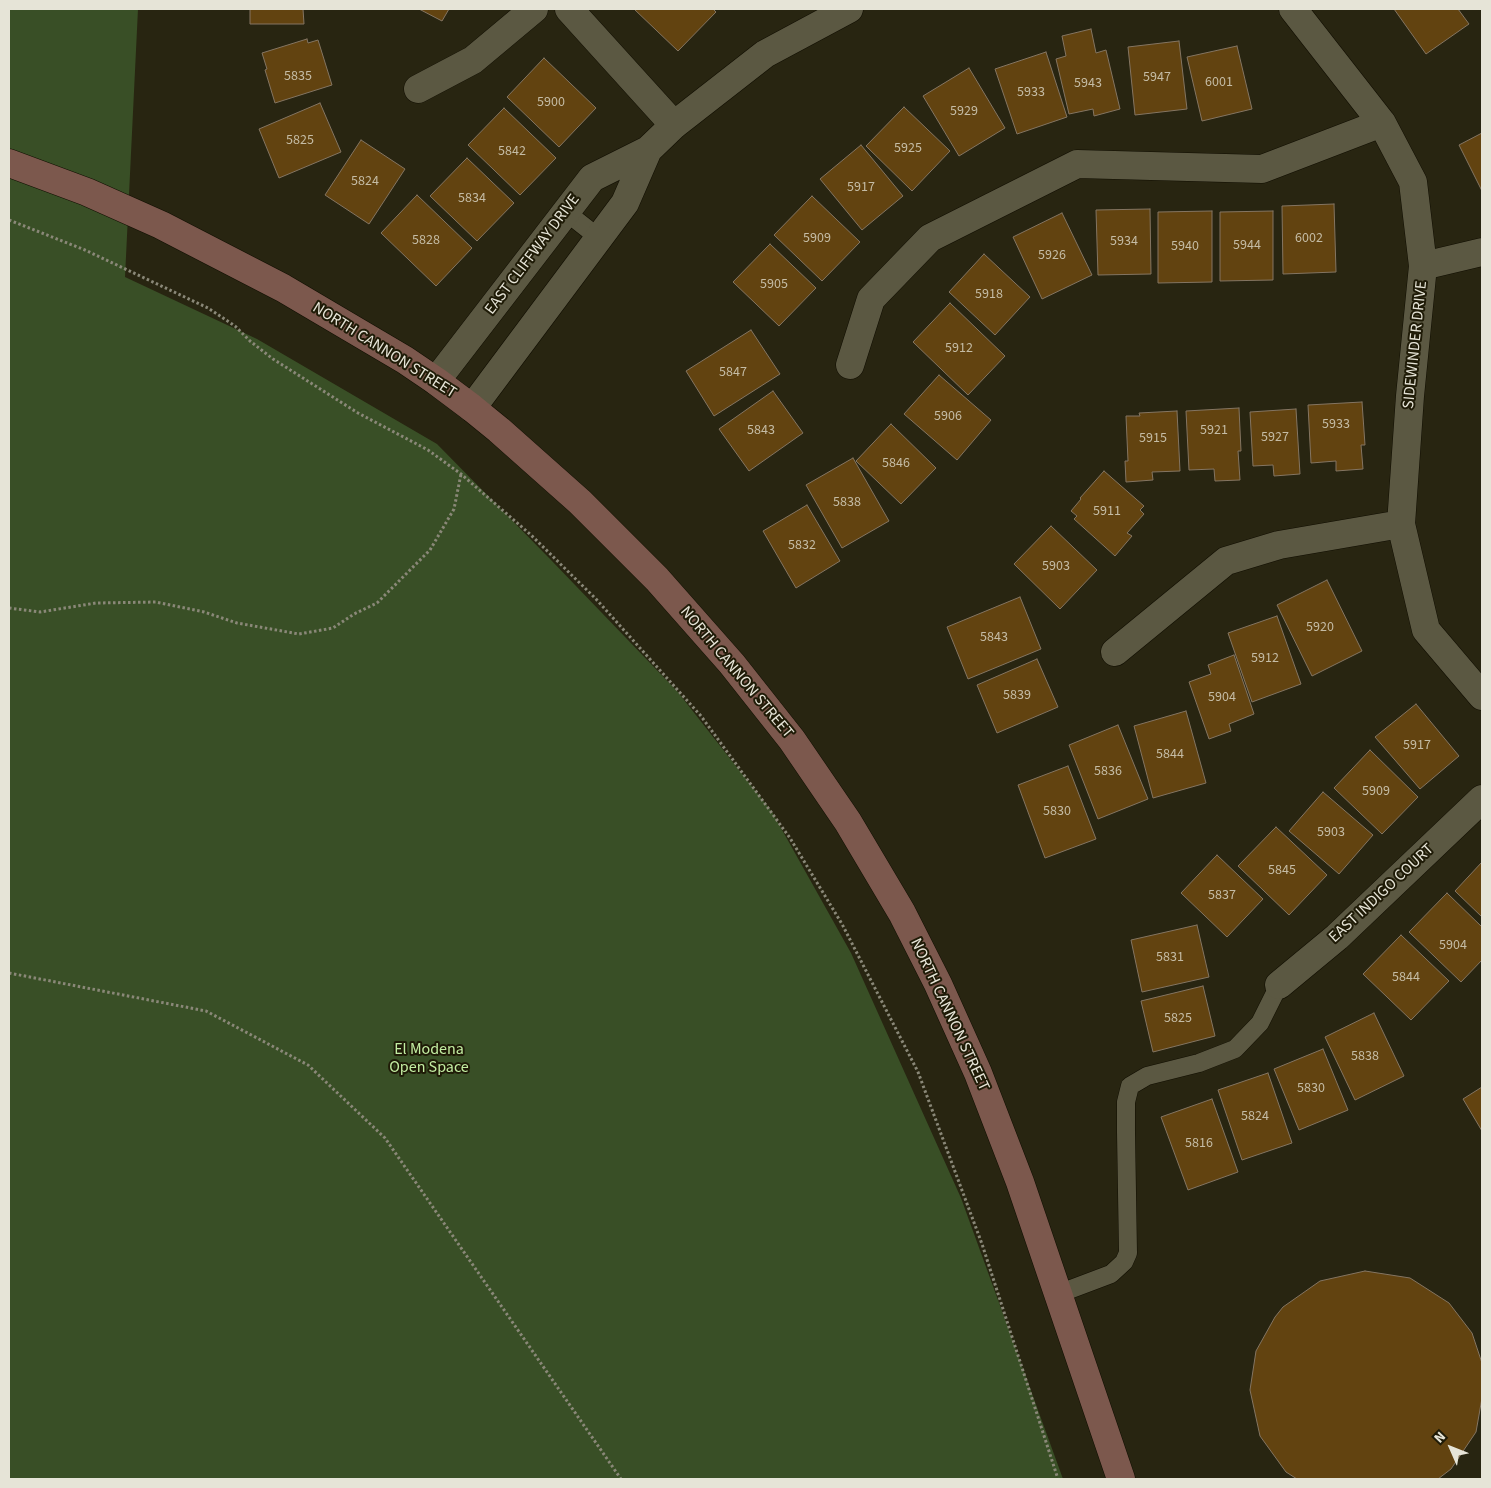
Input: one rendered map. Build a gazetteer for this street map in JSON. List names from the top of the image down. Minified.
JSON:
{"streets":{"main road":["NORTH CANNON STREET"],"street":["EAST CLIFFWAY DRIVE","SIDEWINDER DRIVE","EAST INDIGO COURT"]},"crossings":[["EAST CLIFFWAY DRIVE","NORTH CANNON STREET"]],"parks":["El Modena Open Space"],"house_numbers":["5835","5947","6001","5943","5933","5900","5929","5825","5925","5842","5824","5917","5834","5909","6002","5828","5934","5944","5940","5926","5905","5918","5912","5847","5906","5933","5843","5921","5927","5915","5846","5838","5911","5832","5903","5920","5843","5912","5839","5904","5917","5844","5836","5909","5830","5903","5845","5837","5904","5831","5844","5825","5838","5830","5824","5816"],"north":"top left"}
